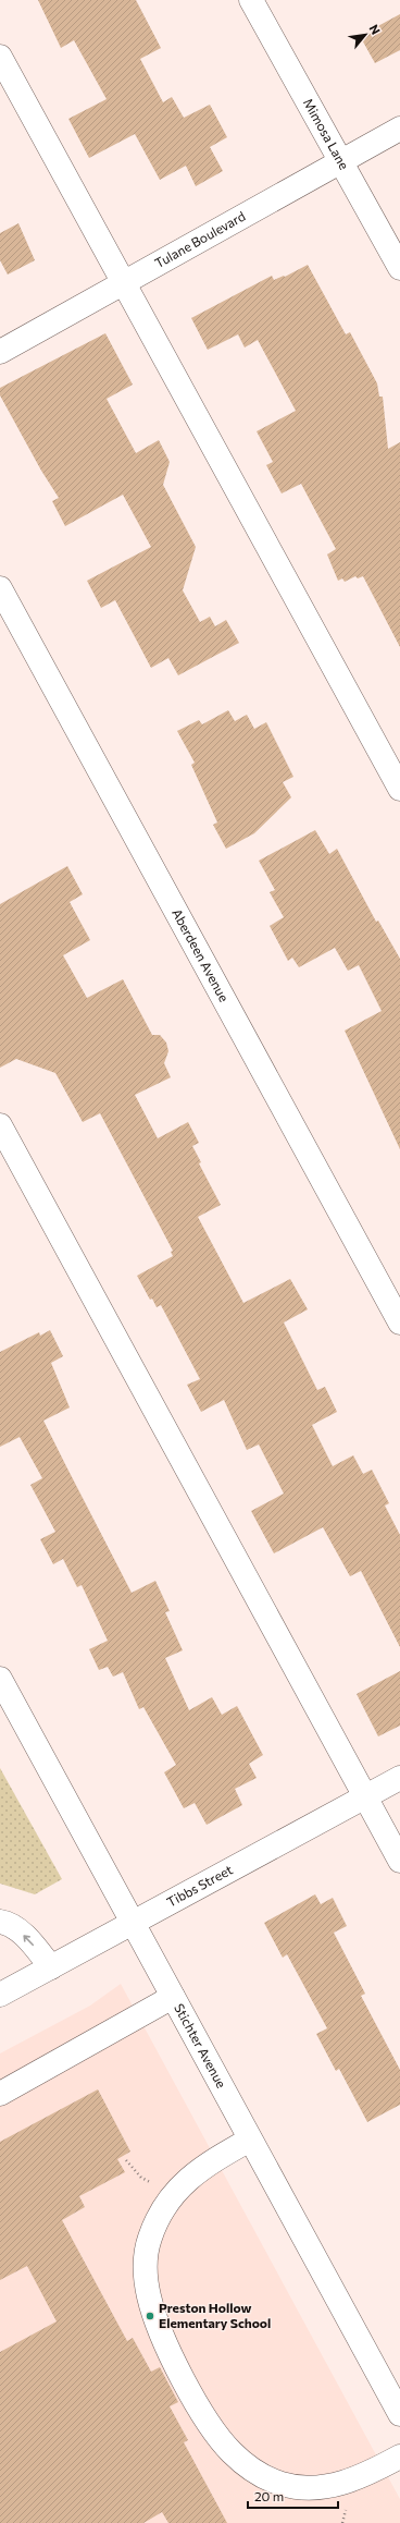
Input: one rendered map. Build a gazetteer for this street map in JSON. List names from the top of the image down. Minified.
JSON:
{"streets":{"street":["Mimosa Lane","Tulane Boulevard","Aberdeen Avenue","Tibbs Street","Stichter Avenue"]},"crossings":[["Mimosa Lane","Tulane Boulevard"],["Tibbs Street","Stichter Avenue"]],"places":["Preston Hollow Elementary School"],"scale_bar":"20 m","north":"top right"}
